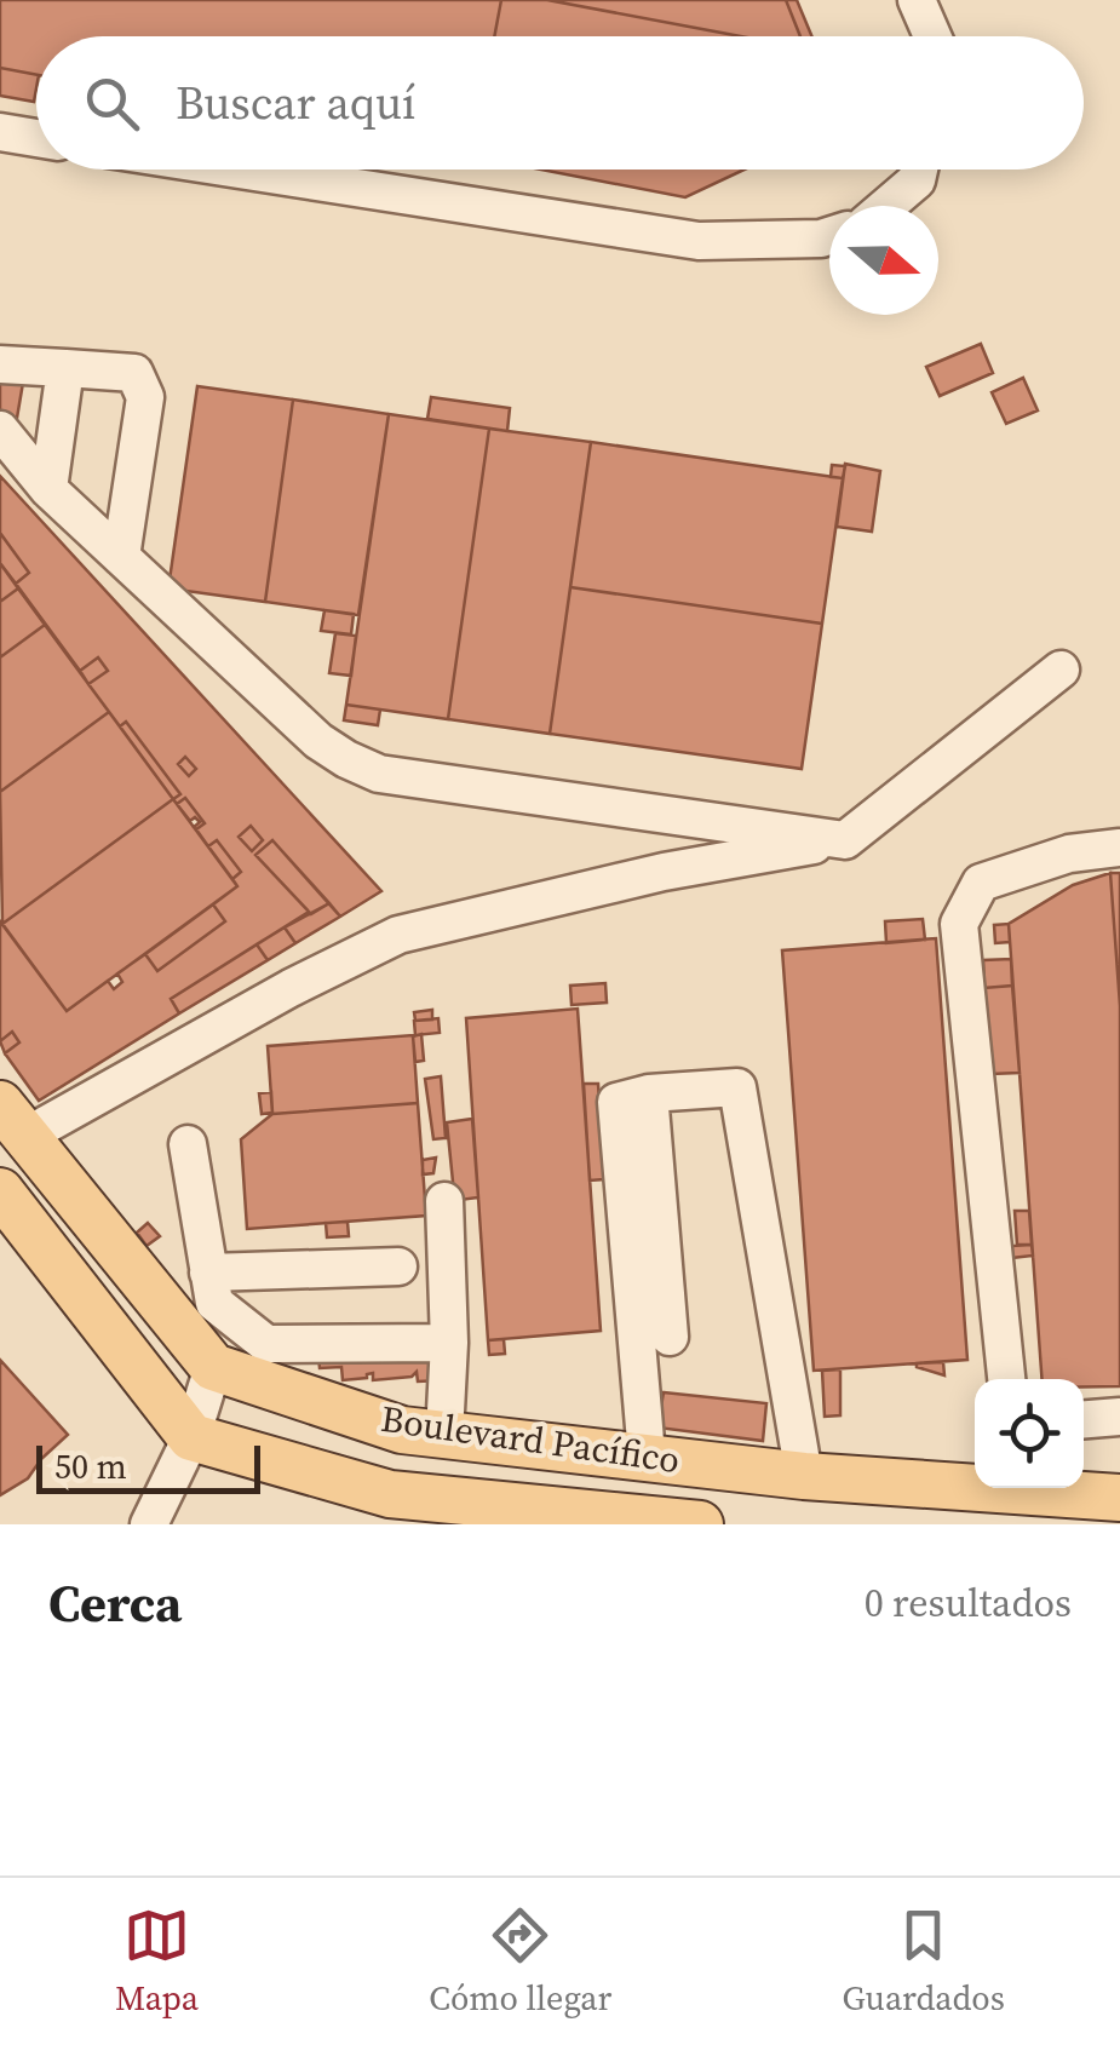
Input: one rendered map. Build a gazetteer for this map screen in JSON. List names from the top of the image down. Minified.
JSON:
{"streets":{"main road":["Boulevard Pacífico"]},"scale_bar":"50 m","north":"right","page":{"search":"Buscar aquí","scale":"50 m","heading":["Cerca","0 resultados"],"nav":["Mapa","Cómo llegar","Guardados"]}}
